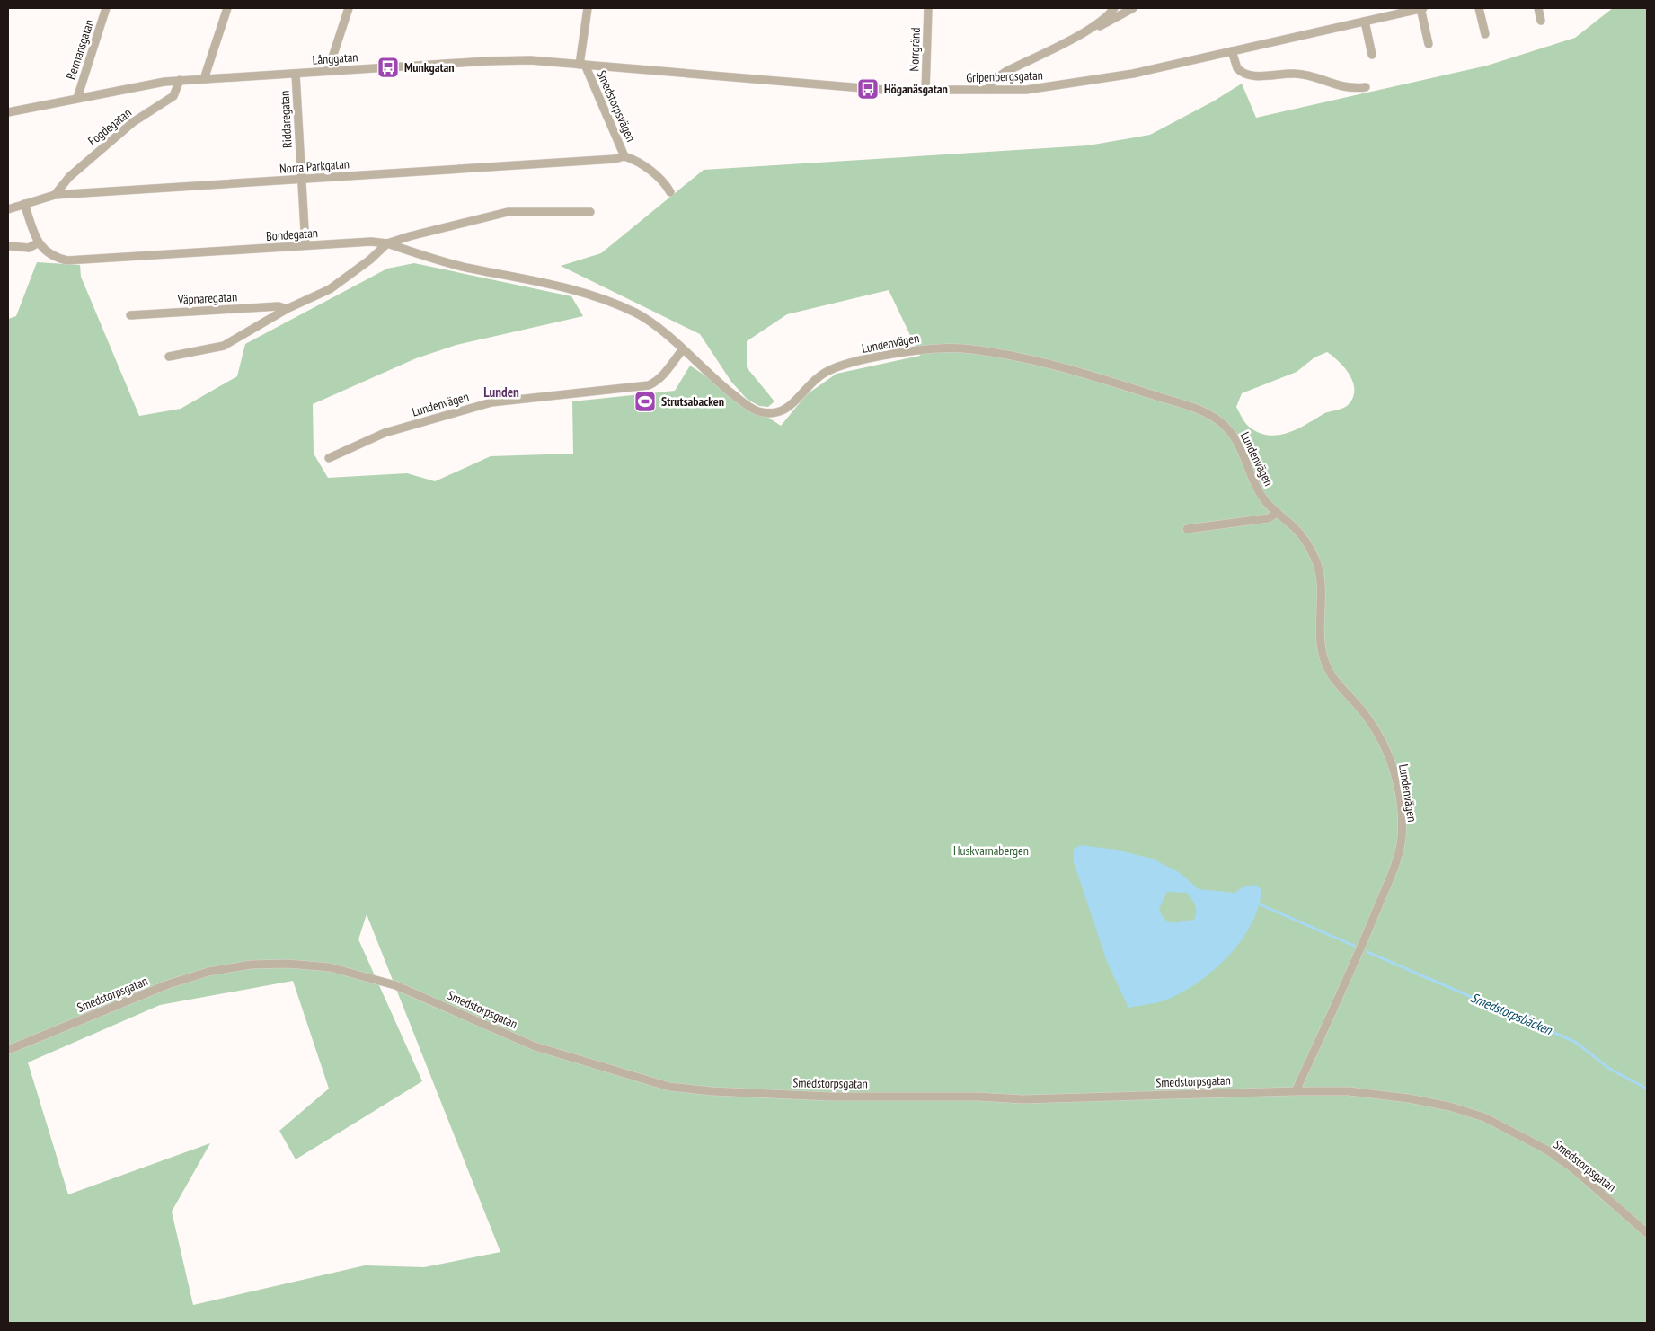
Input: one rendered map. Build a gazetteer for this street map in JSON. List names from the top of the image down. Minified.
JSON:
{"streets":{"street":["Bermansgatan","Norrgränd","Långgatan","Gripenbergsgatan","Smedstorpsvägen","Riddaregatan","Fogdegatan","Norra Parkgatan","Bondegatan","Väpnaregatan","Lundenvägen","Smedstorpsgatan"]},"crossings":[["Bermansgatan","Långgatan"],["Norrgränd","Gripenbergsgatan"],["Långgatan","Gripenbergsgatan"],["Långgatan","Smedstorpsvägen"],["Långgatan","Riddaregatan"],["Långgatan","Fogdegatan"],["Smedstorpsvägen","Norra Parkgatan"],["Riddaregatan","Norra Parkgatan"],["Riddaregatan","Bondegatan"],["Fogdegatan","Norra Parkgatan"],["Norra Parkgatan","Bondegatan"],["Bondegatan","Väpnaregatan"],["Bondegatan","Lundenvägen"],["Väpnaregatan","Lundenvägen"],["Lundenvägen","Smedstorpsgatan"]],"districts":["Lunden"],"water":["Smedstorpsbäcken"],"parks":["Huskvarnabergen"],"places":{"bus stop":["Munkgatan","Höganäsgatan"],"sports":["Strutsabacken"]}}
